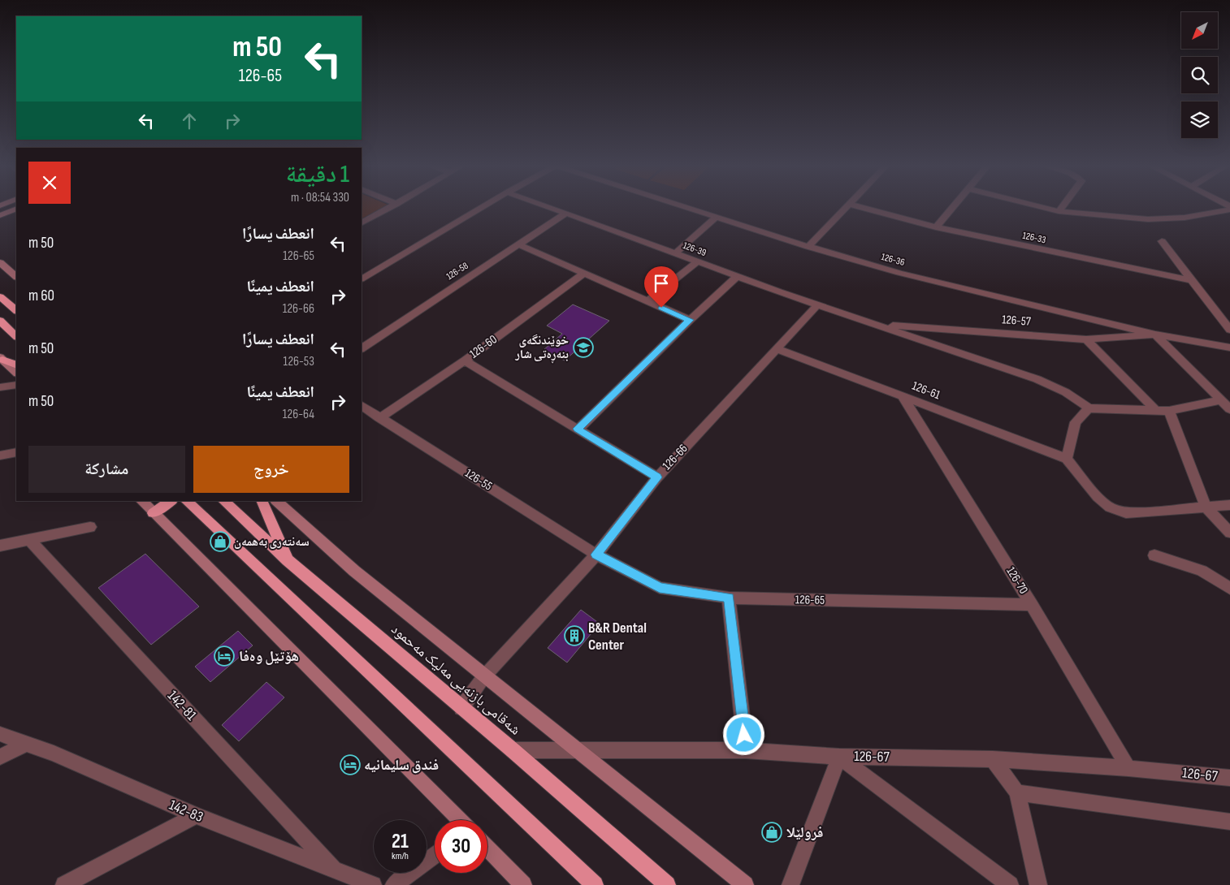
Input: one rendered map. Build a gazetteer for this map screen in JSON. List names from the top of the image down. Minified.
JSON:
{"streets":{"highway":["شەقامی بازنەیی مەلیک مەحمود"],"street":["126-33","126-39","126-36","126-58","126-57","126-60","126-61","126-66","126-55","126-70","126-65","142-81","126-67","142-83"]},"crossings":[["126-39","126-58"],["126-39","126-57"],["126-39","126-66"],["126-36","126-57"],["126-60","126-55"],["126-61","126-66"],["126-61","126-70"],["126-66","126-55"],["126-66","126-65"],["126-66","شەقامی بازنەیی مەلیک مەحمود"],["126-55","126-65"],["126-70","126-65"],["126-70","126-67"],["شەقامی بازنەیی مەلیک مەحمود","126-67"],["142-81","142-83"]],"places":{"school or university":["خوێندنگەی بنەڕەتی شار"],"shop":["سەنتەری بەهمەن","فرولێلا"],"building":["B&R Dental Center"],"hotel":["هۆتێل وەفا","فندق سليمانيه"]},"north":"bottom left","page":{"turn":["50 m","126-65"],"heading":["1 دقيقة","330 m · 08:54"],"list":[{"name":"انعطف يسارًا","note":"126-65","value":"50 m"},{"name":"انعطف يمينًا","note":"126-66","value":"60 m"},{"name":"انعطف يسارًا","note":"126-53","value":"50 m"},{"name":"انعطف يمينًا","note":"126-64","value":"50 m"}],"buttons":["خروج","مشاركة"],"speed":"21 km/h","limit":"30"}}
